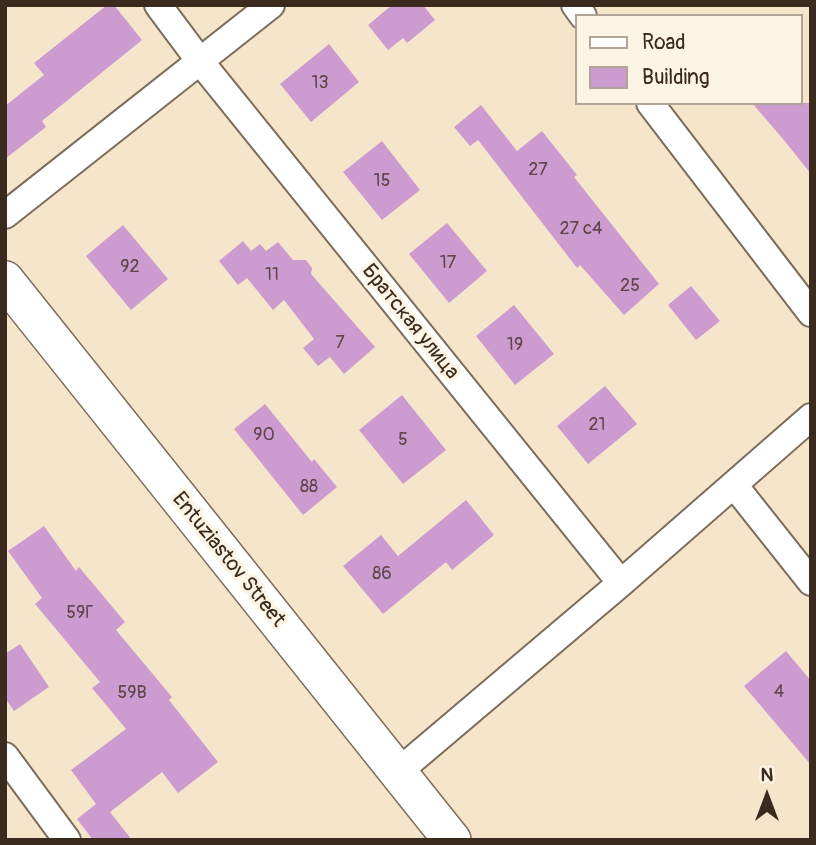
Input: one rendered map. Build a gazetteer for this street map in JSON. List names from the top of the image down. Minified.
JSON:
{"streets":{"street":["Братская улица","Entuziastov Street"]},"house_numbers":["13","27","15","27 с4","17","92","11","25","7","19","21","90","5","88","86","59Г","4","59В"],"legend":["Road","Building"],"north":"top"}
